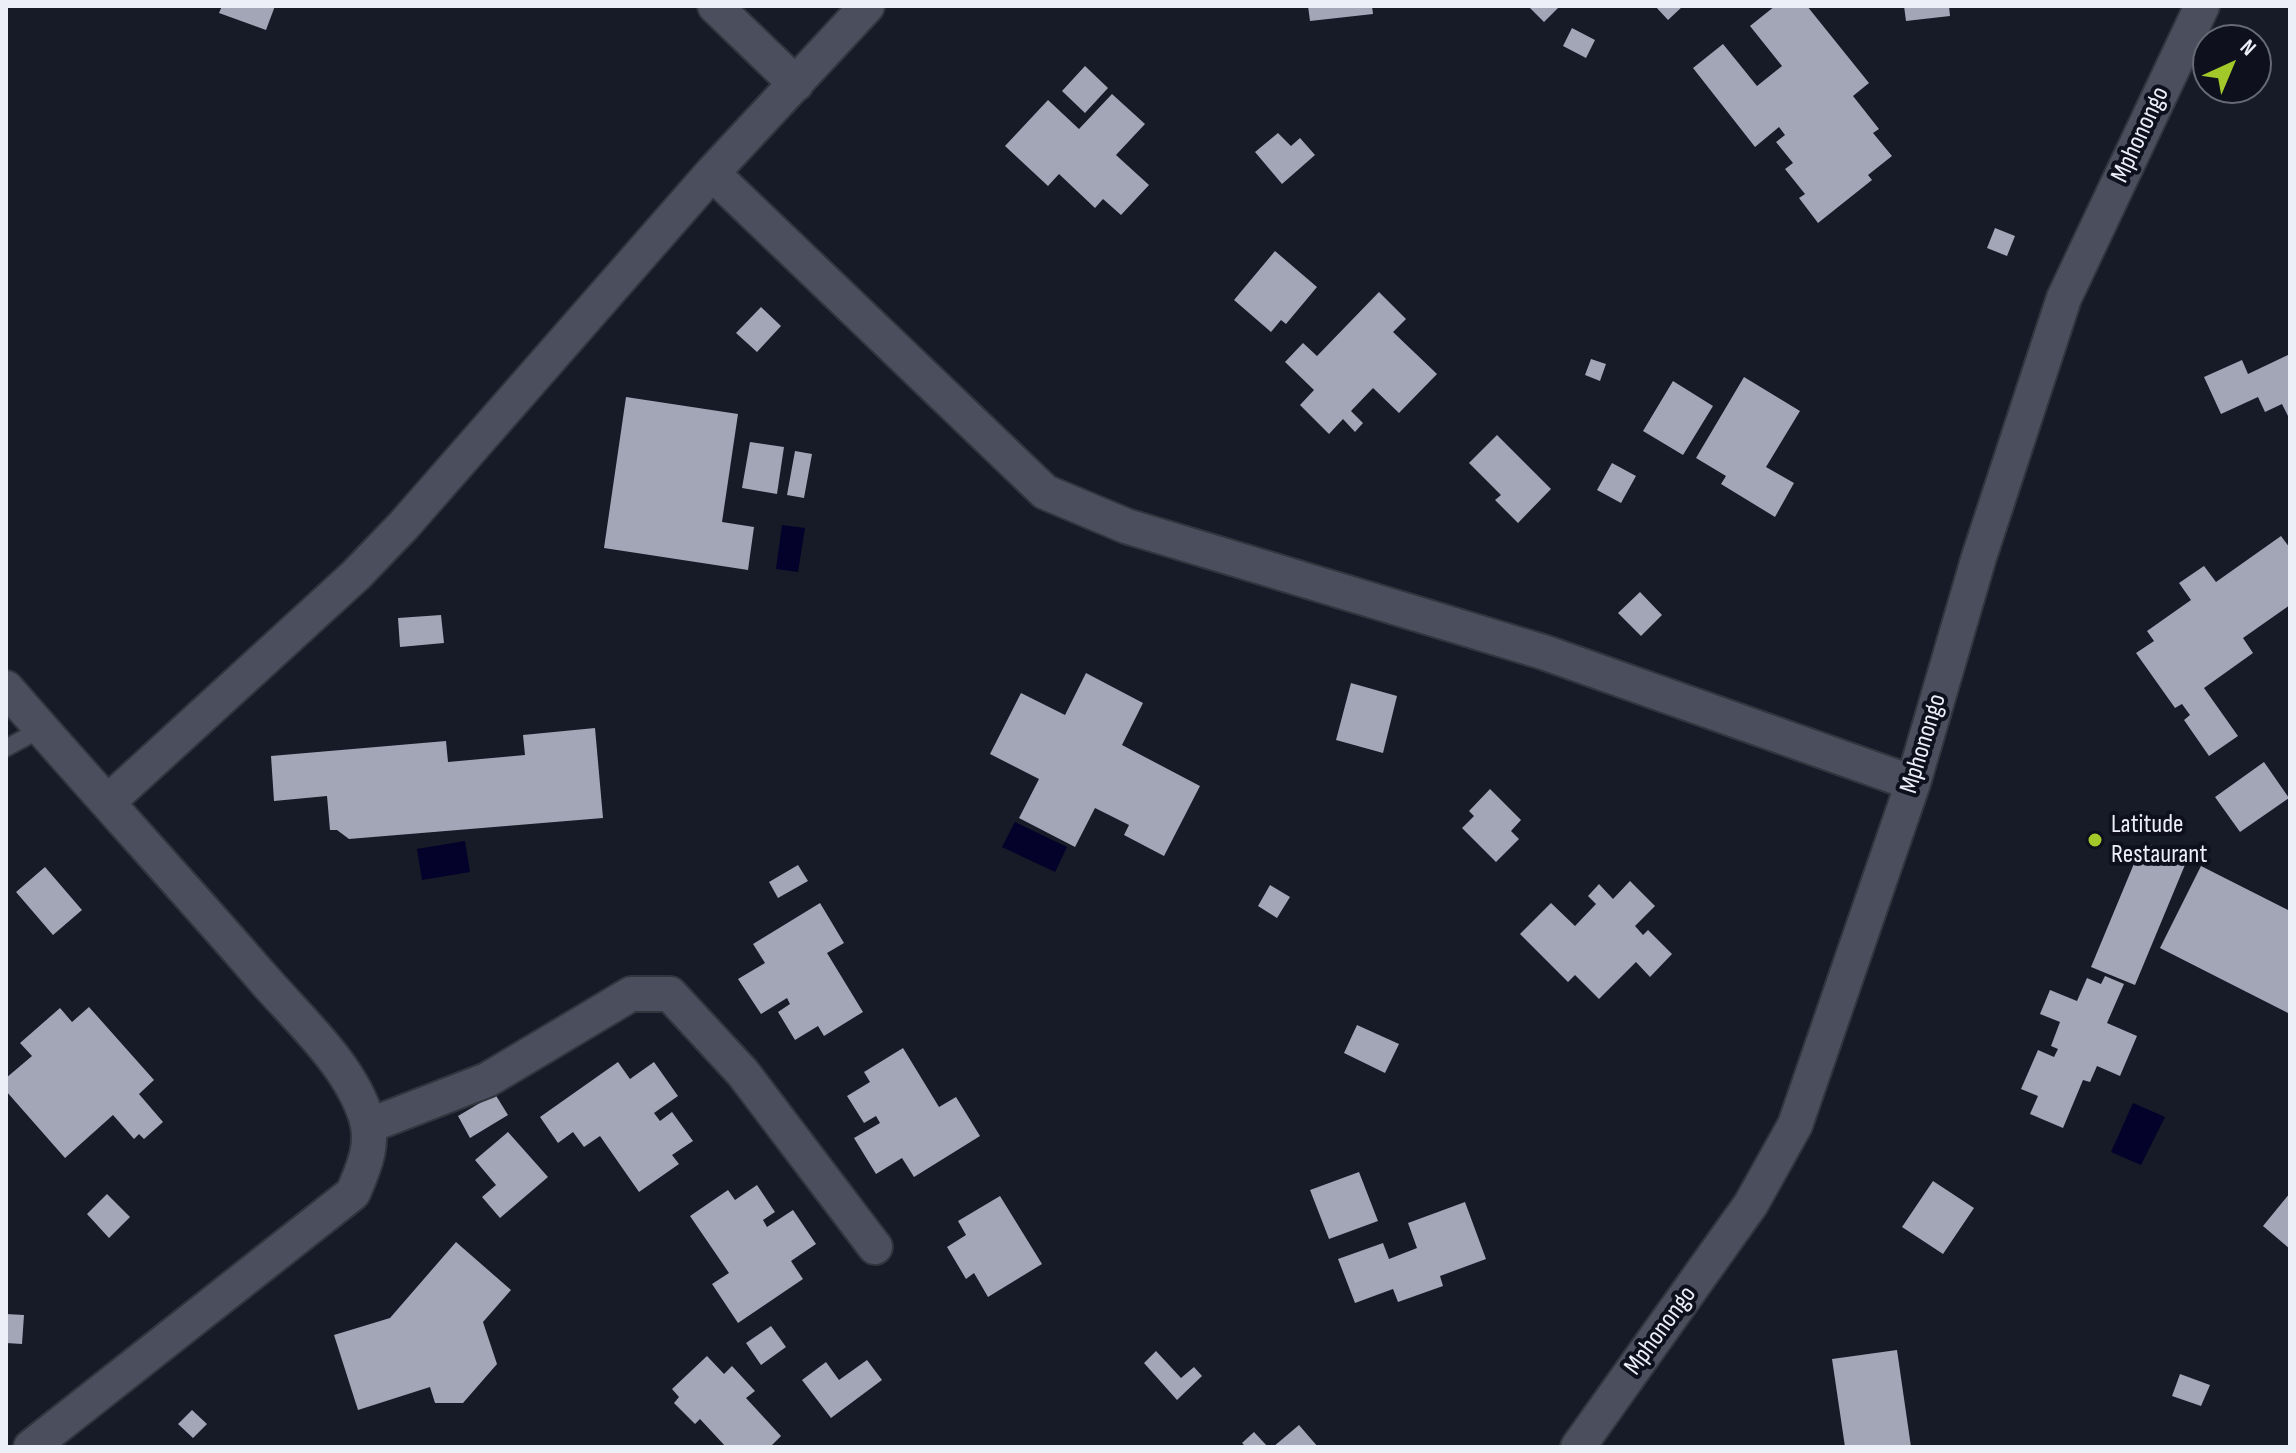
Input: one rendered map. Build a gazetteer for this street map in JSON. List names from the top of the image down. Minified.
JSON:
{"streets":{"street":["Mphonongo"]},"places":["Latitude Restaurant"],"north":"top right"}
